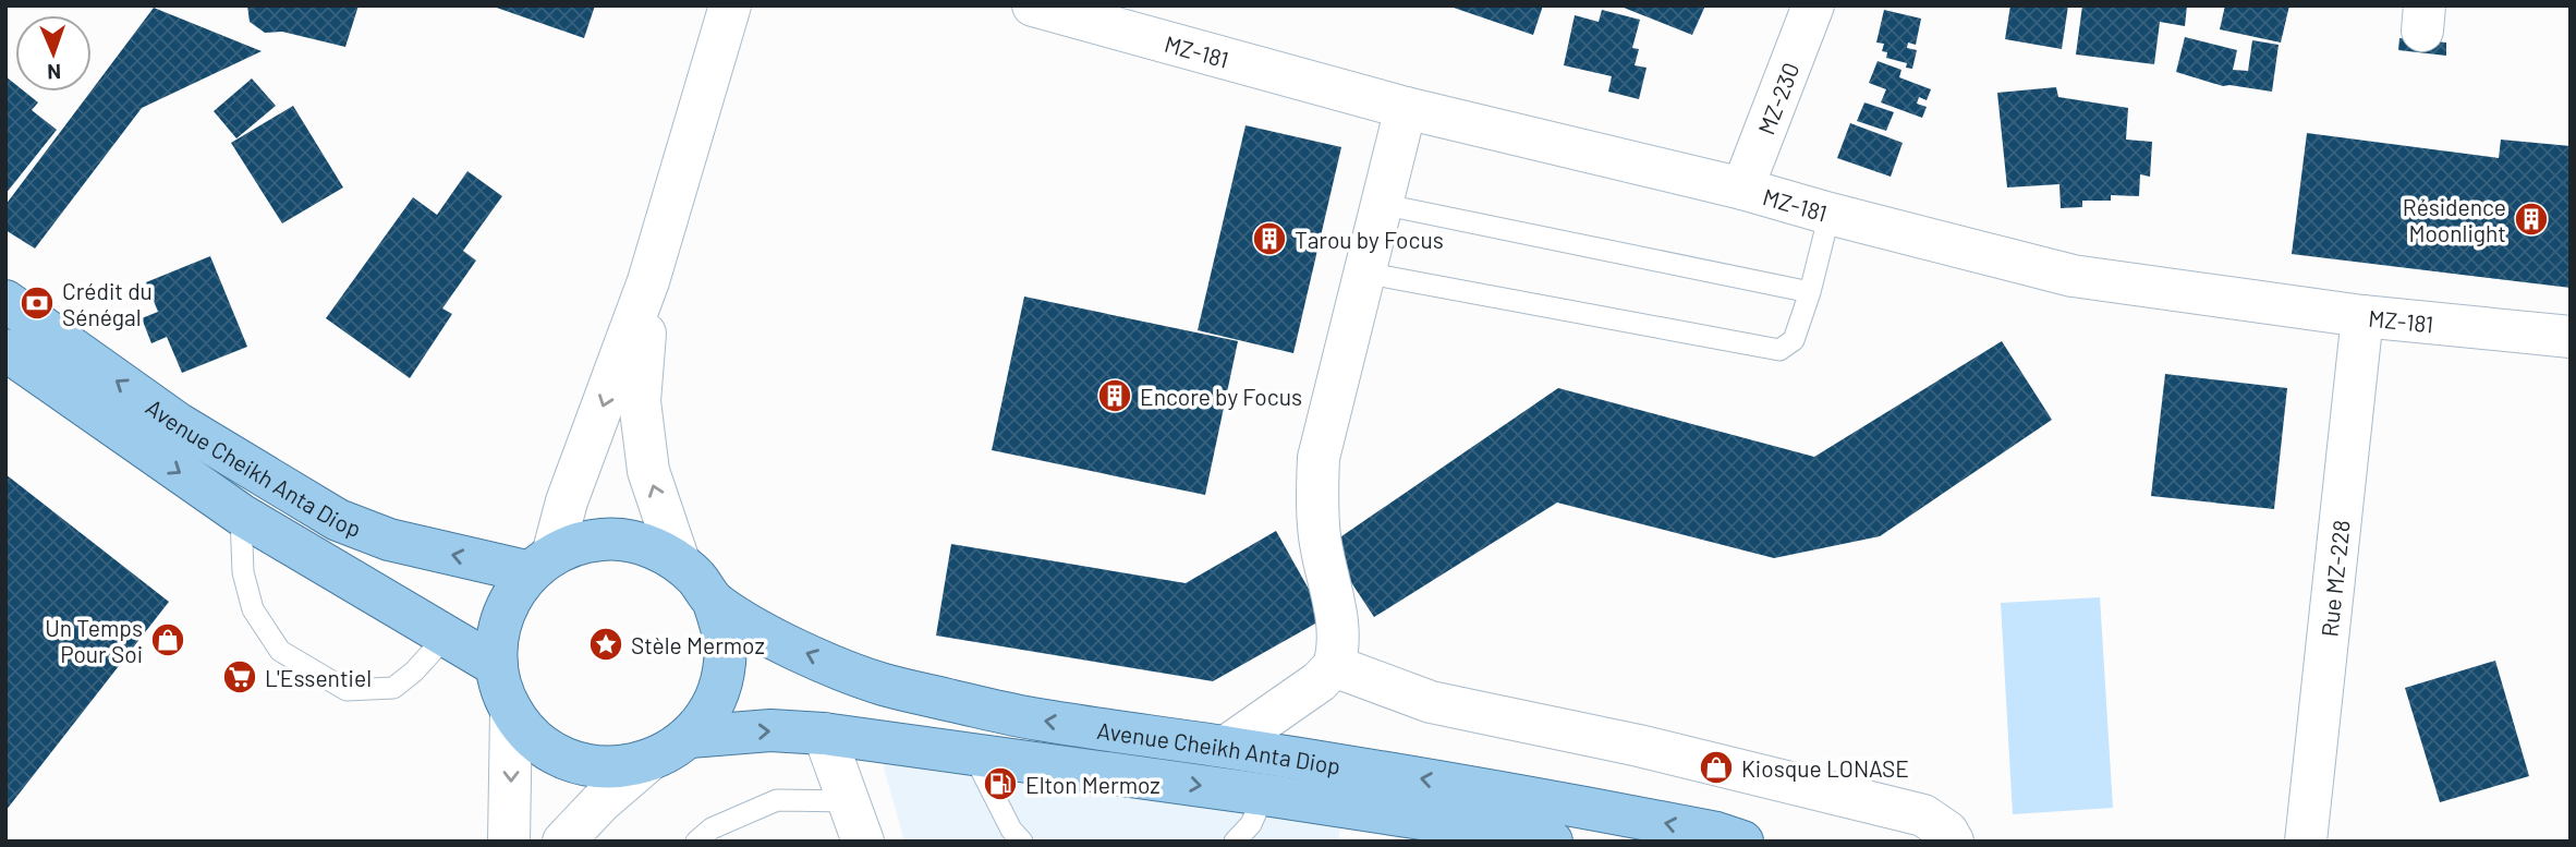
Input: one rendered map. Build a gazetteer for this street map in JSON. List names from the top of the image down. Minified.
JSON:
{"streets":{"main road":["Avenue Cheikh Anta Diop"],"street":["MZ-181","MZ-230","Rue MZ-228"]},"crossings":[["MZ-181","MZ-230"],["MZ-181","Rue MZ-228"]],"places":{"building":["Résidence Moonlight","Tarou by Focus","Encore by Focus"],"bank":["Crédit du Sénégal"],"shop":["Un Temps Pour Soi","Kiosque LONASE"],"place":["Stèle Mermoz"],"supermarket":["L'Essentiel"],"fuel station":["Elton Mermoz"]},"north":"bottom"}
